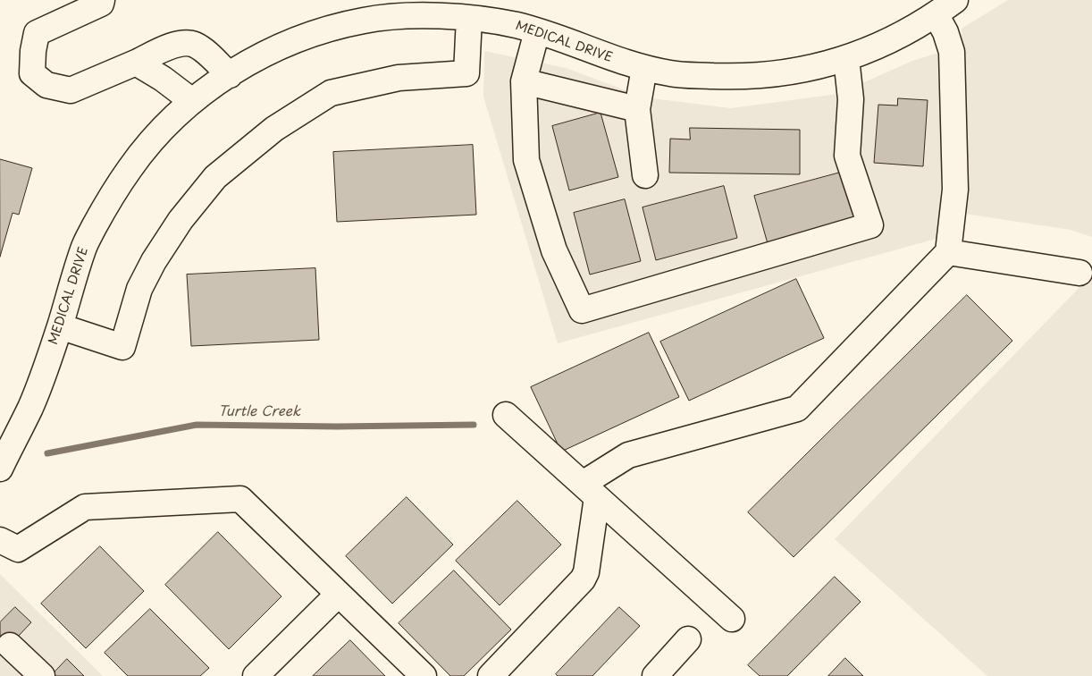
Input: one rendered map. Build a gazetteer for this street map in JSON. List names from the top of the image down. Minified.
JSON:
{"streets":{"street":["MEDICAL DRIVE"]},"water":["Turtle Creek"]}
